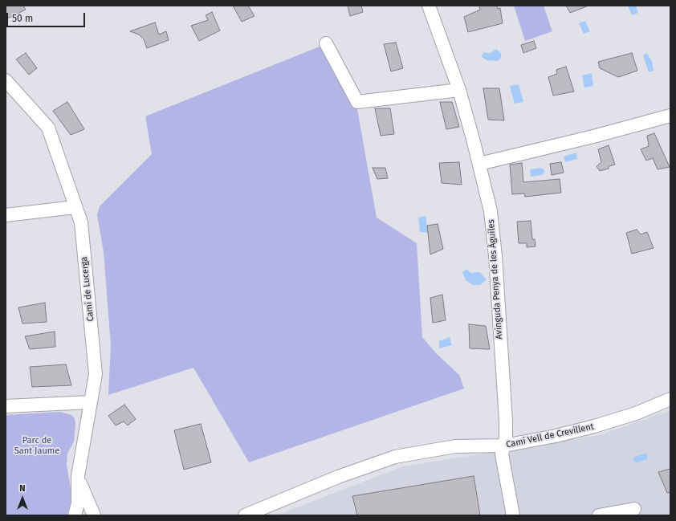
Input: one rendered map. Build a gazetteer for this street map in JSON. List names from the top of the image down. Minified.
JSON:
{"streets":{"street":["Avinguda Penya de les Àguiles","Camí de Lucerga","Camí Vell de Crevillent"]},"crossings":[["Avinguda Penya de les Àguiles","Camí Vell de Crevillent"]],"parks":["Parc de Sant Jaume"],"scale_bar":"50 m","north":"top"}
